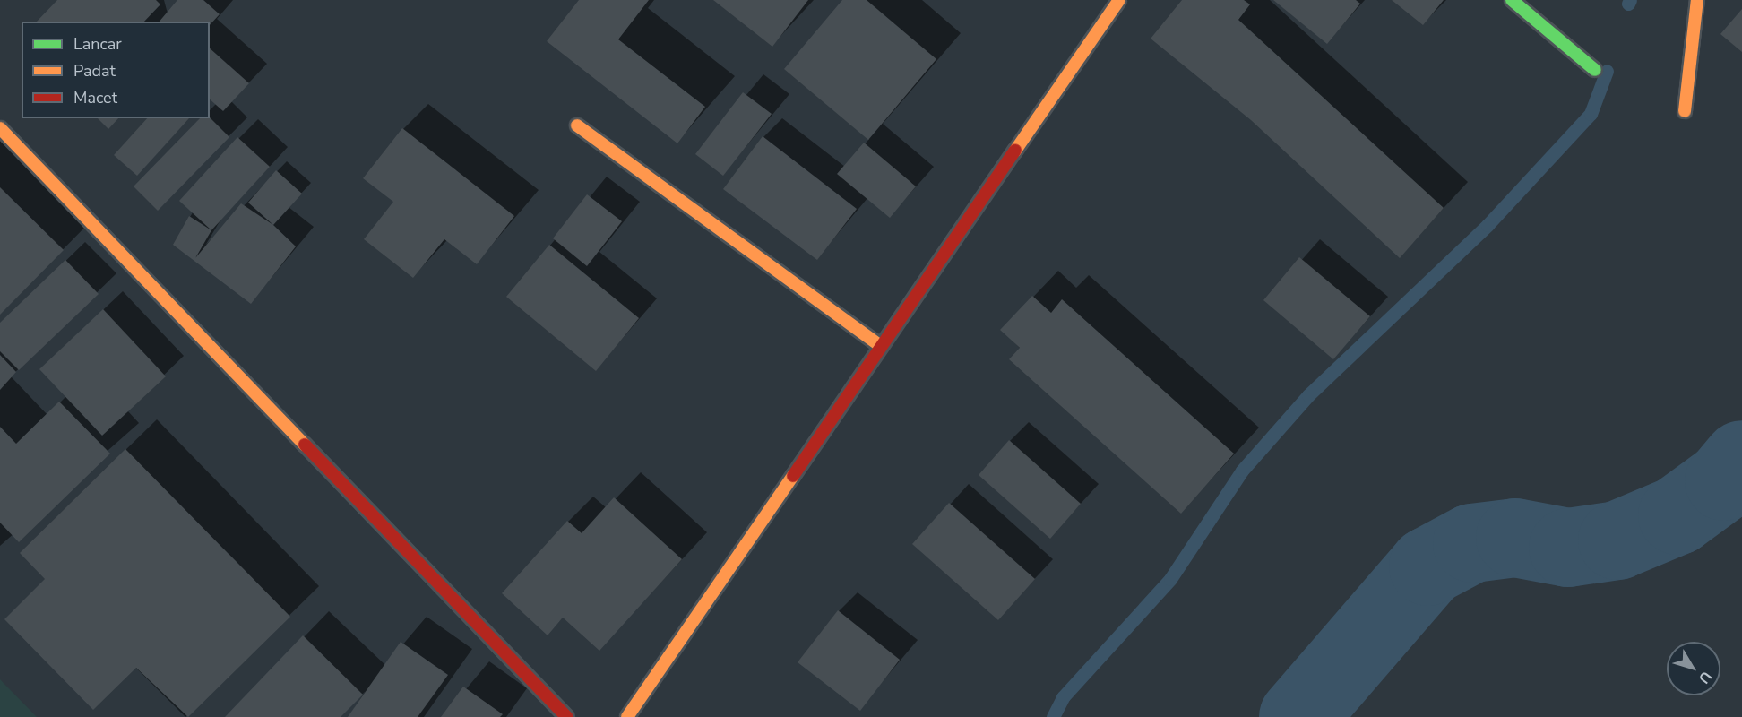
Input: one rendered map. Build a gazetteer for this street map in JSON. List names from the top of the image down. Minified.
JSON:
{"legend":["Lancar","Padat","Macet"],"north":"bottom right"}
